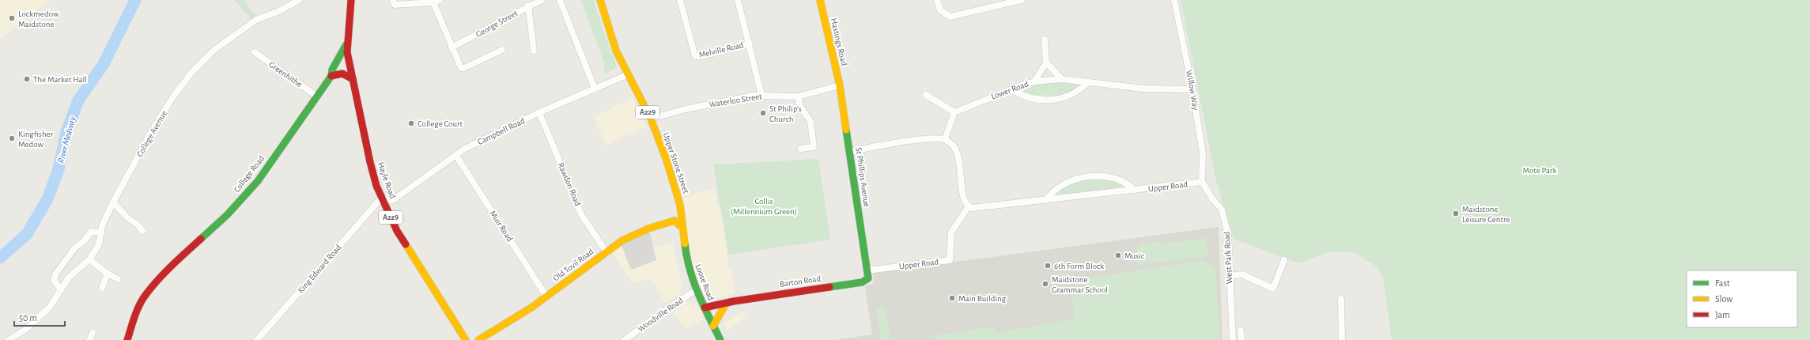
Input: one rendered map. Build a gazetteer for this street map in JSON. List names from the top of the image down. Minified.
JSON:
{"streets":{"main road":["Hastings Road","A229","Upper Stone Street","College Road","St Phillips Avenue","Hayle Road","Old Tovil Road","Barton Road","Loose Road"],"street":["George Street","Melville Road","Greenhithe","Lower Road","Willow Way","Waterloo Street","Campbell Road","College Avenue","Rawdon Road","Upper Road","Muir Road","West Park Road","King Edward Road","Woodville Road"]},"crossings":[["Hastings Road","Waterloo Street"],["Hastings Road","St Phillips Avenue"],["Greenhithe","College Road"],["Lower Road","Willow Way"],["Willow Way","Upper Road"],["Willow Way","West Park Road"],["Waterloo Street","Upper Stone Street"],["Waterloo Street","St Phillips Avenue"],["Campbell Road","Upper Stone Street"],["Campbell Road","Hayle Road"],["Campbell Road","Rawdon Road"],["Campbell Road","Muir Road"],["Campbell Road","King Edward Road"],["Upper Stone Street","Old Tovil Road"],["Upper Stone Street","Loose Road"],["College Road","Hayle Road"],["St Phillips Avenue","Upper Road"],["St Phillips Avenue","Barton Road"],["Hayle Road","King Edward Road"],["Rawdon Road","Old Tovil Road"],["Upper Road","West Park Road"],["Upper Road","Barton Road"],["Muir Road","Old Tovil Road"],["Old Tovil Road","Loose Road"],["Barton Road","Loose Road"],["Loose Road","Woodville Road"]],"water":["River Medway"],"parks":["Mote Park","Collis (Millennium Green)"],"places":["Lockmedow Maidstone","The Market Hall","St Philip's Church","College Court","Kingfisher Medow","Maidstone Leisure Centre","Music","6th Form Block","Maidstone Grammar School","Main Building"],"legend":["Fast","Slow","Jam"],"scale_bar":"50 m"}
